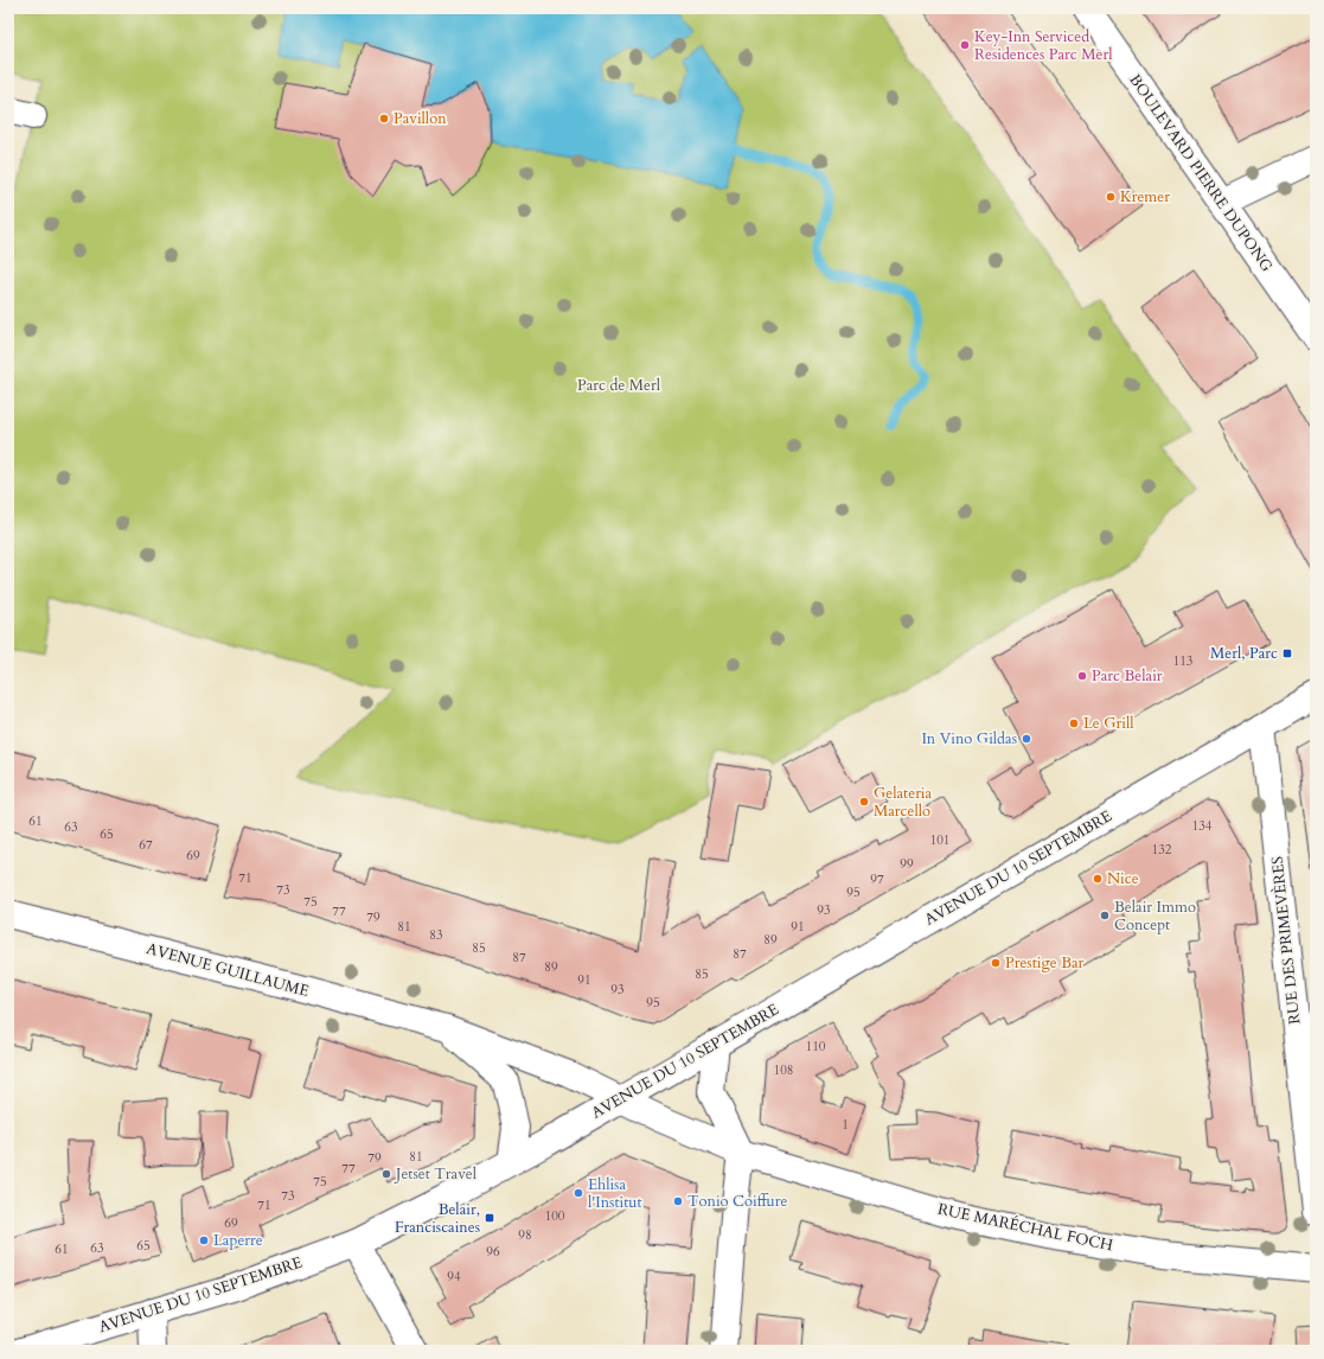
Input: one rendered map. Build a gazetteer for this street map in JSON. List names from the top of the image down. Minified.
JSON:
{"streets":{"main road":["BOULEVARD PIERRE DUPONG","AVENUE DU 10 SEPTEMBRE","RUE DES PRIMEVÈRES","AVENUE GUILLAUME","RUE MARÉCHAL FOCH"]},"crossings":[["AVENUE DU 10 SEPTEMBRE","RUE DES PRIMEVÈRES"],["AVENUE DU 10 SEPTEMBRE","AVENUE GUILLAUME"],["AVENUE DU 10 SEPTEMBRE","RUE MARÉCHAL FOCH"],["AVENUE GUILLAUME","RUE MARÉCHAL FOCH"]],"parks":["Parc de Merl"],"places":{"other":["Key-Inn Serviced Residences Parc Merl","Pavillon","Kremer","Parc Belair","Le Grill","In Vino Gildas","Gelateria Marcello","Nice","Belair Immo Concept","Prestige Bar","Jetset Travel","Ehlisa l'Institut","Tonio Coiffure","Laperre"],"transit":["Merl, Parc","Belair, Franciscaines"]},"house_numbers":["113","61","134","63","65","101","67","132","69","99","71","97","73","95","75","93","77","79","81","91","83","89","85","87","87","89","85","91","93","95","110","108","1","81","79","77","75","73","71","100","69","98","65","63","61","96","94"]}
